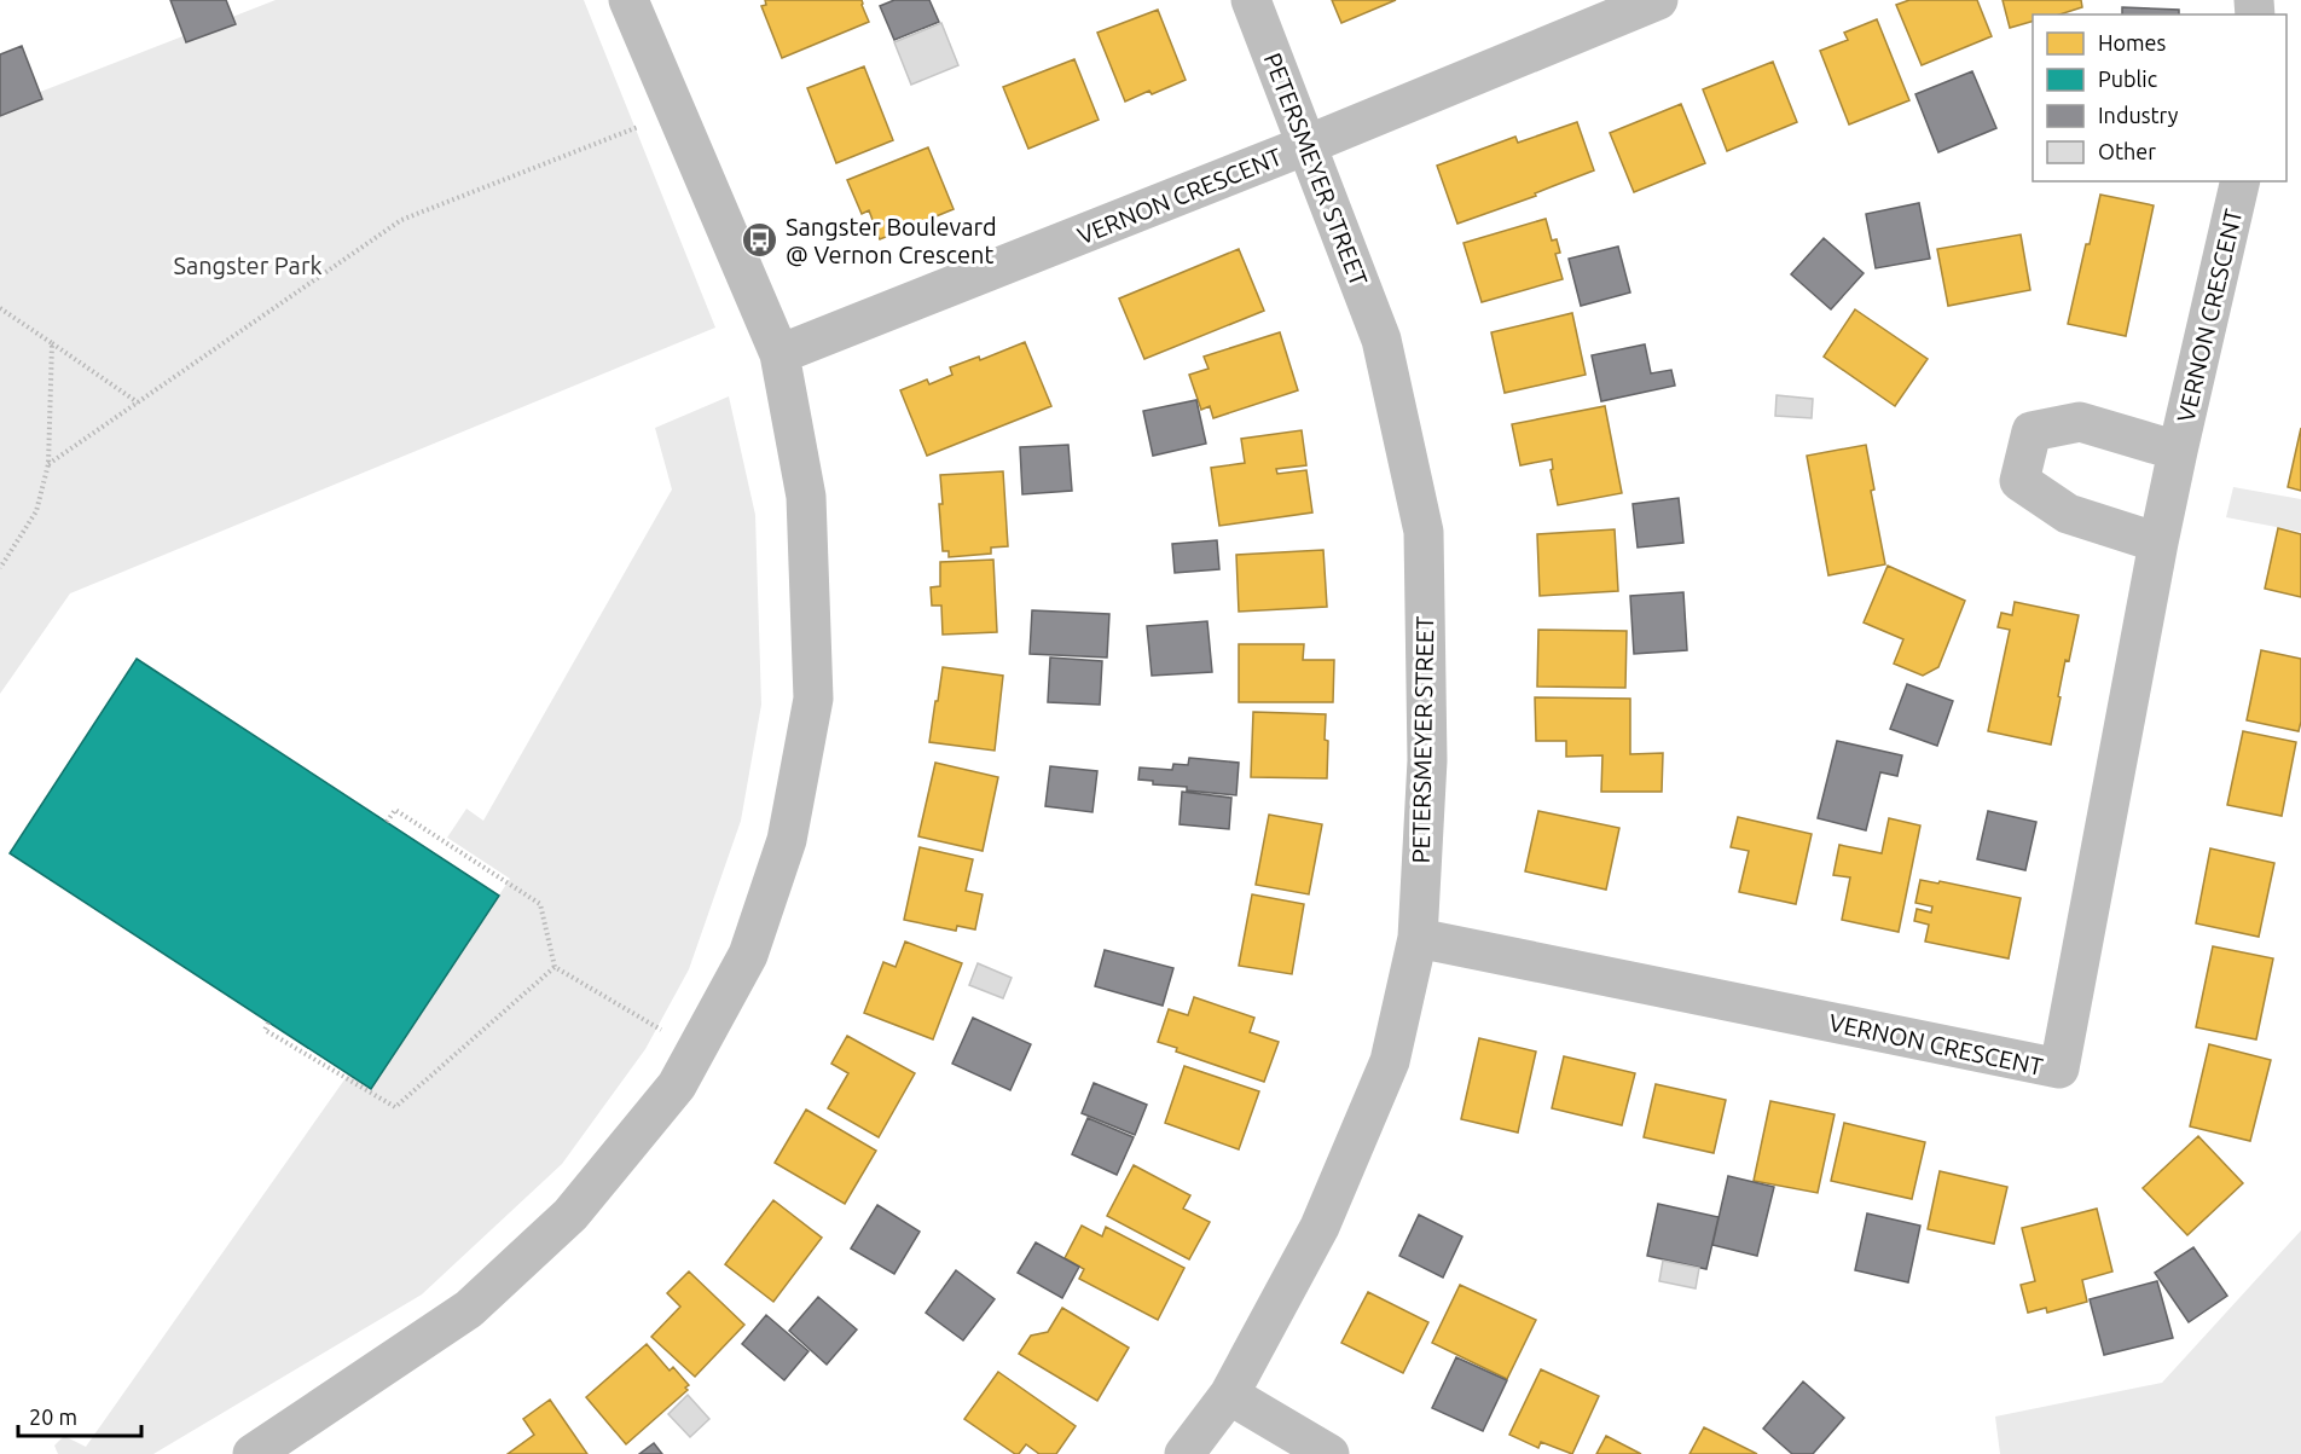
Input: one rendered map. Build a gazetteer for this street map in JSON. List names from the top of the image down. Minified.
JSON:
{"streets":{"street":["PETERSMEYER STREET","VERNON CRESCENT"]},"crossings":[["PETERSMEYER STREET","VERNON CRESCENT"]],"parks":["Sangster Park"],"places":{"bus stop":["Sangster Boulevard @ Vernon Crescent"]},"legend":["Homes","Public","Industry","Other"],"scale_bar":"20 m"}
